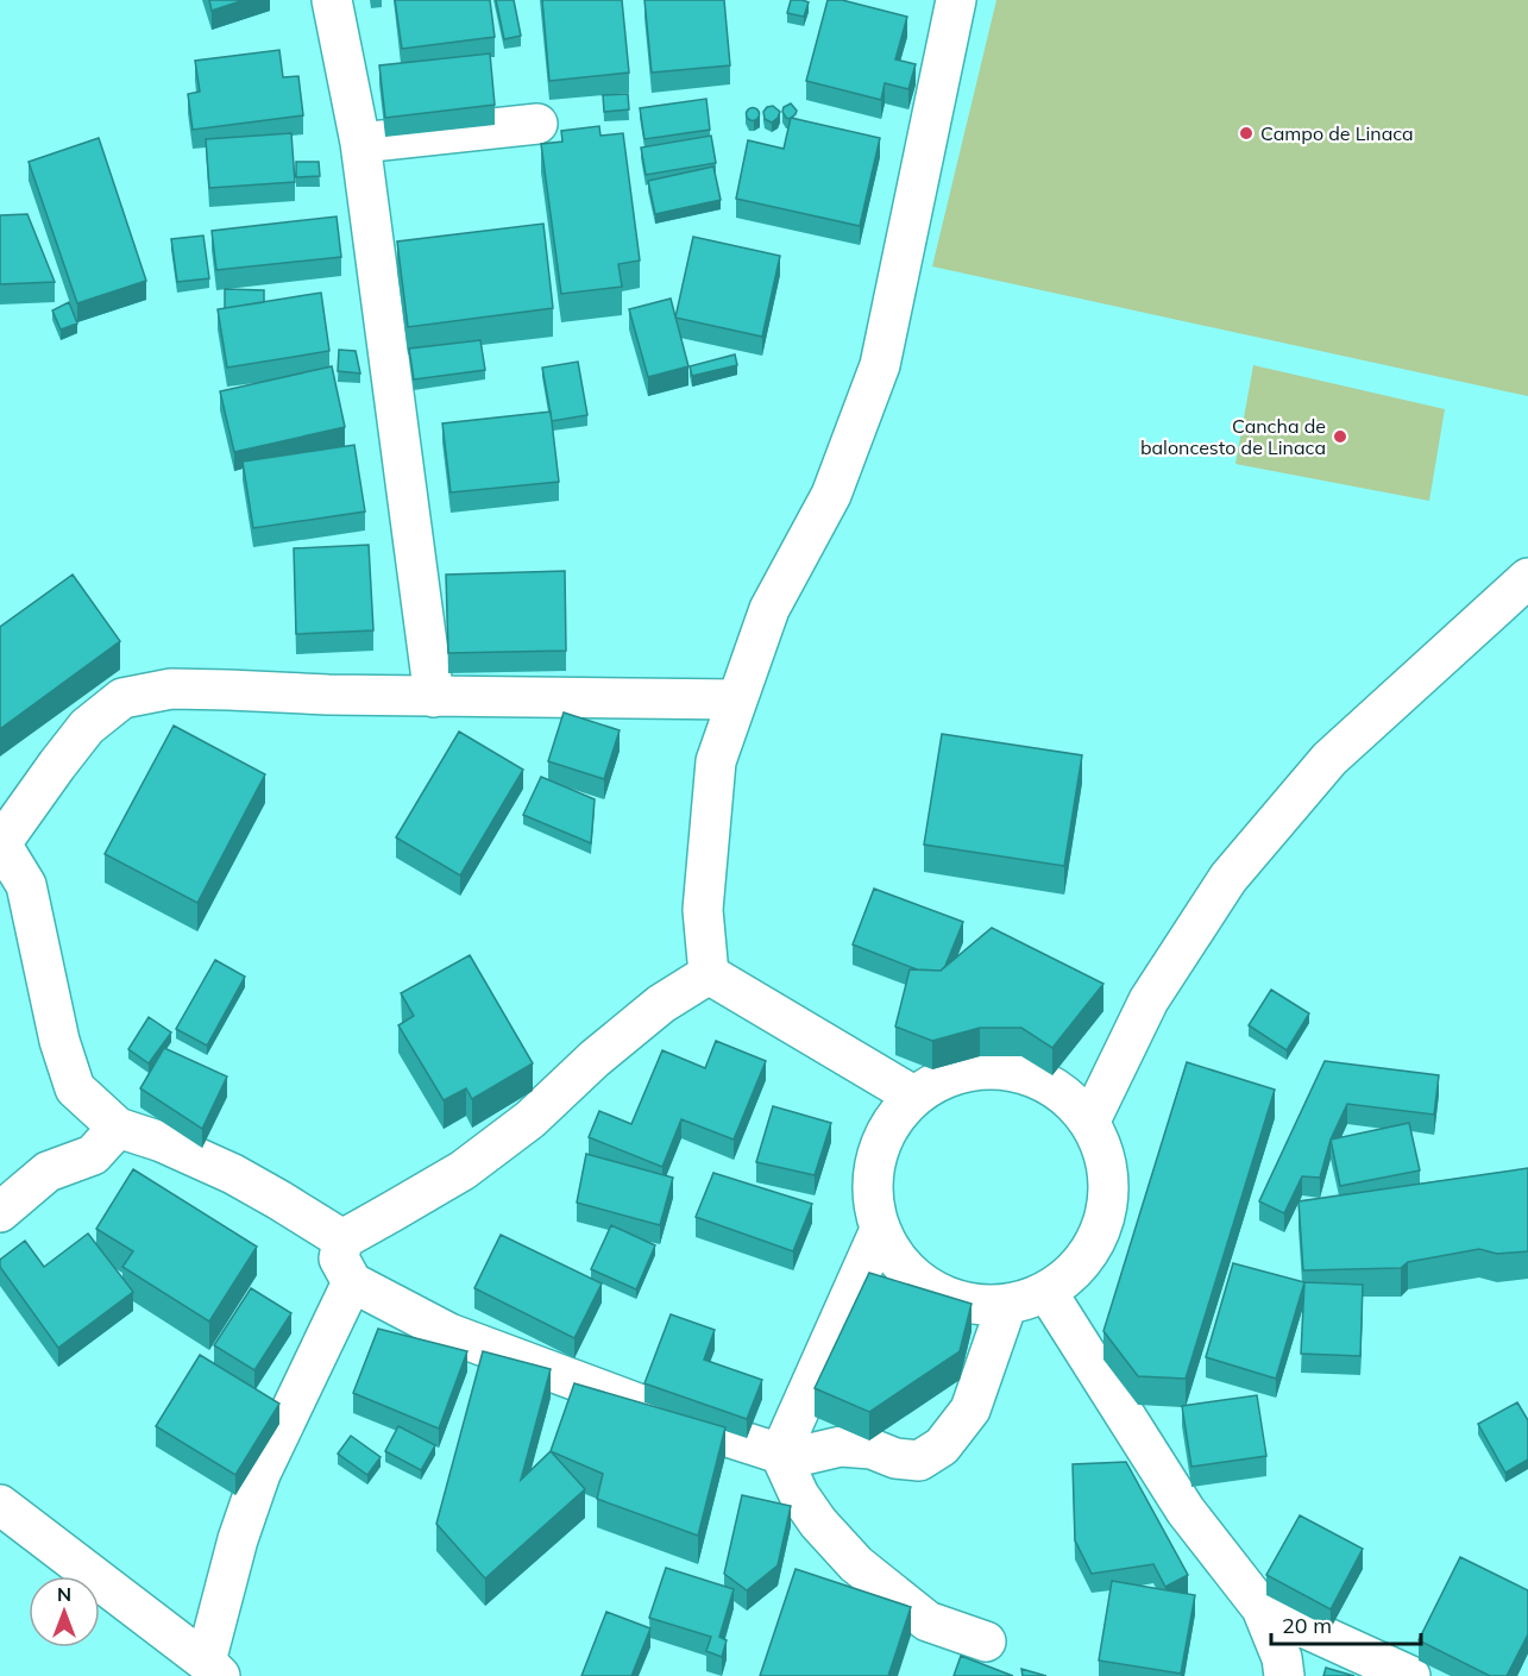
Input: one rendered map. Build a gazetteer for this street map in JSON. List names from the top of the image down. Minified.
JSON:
{"places":["Campo de Linaca","Cancha de baloncesto de Linaca"],"scale_bar":"20 m","north":"top"}
